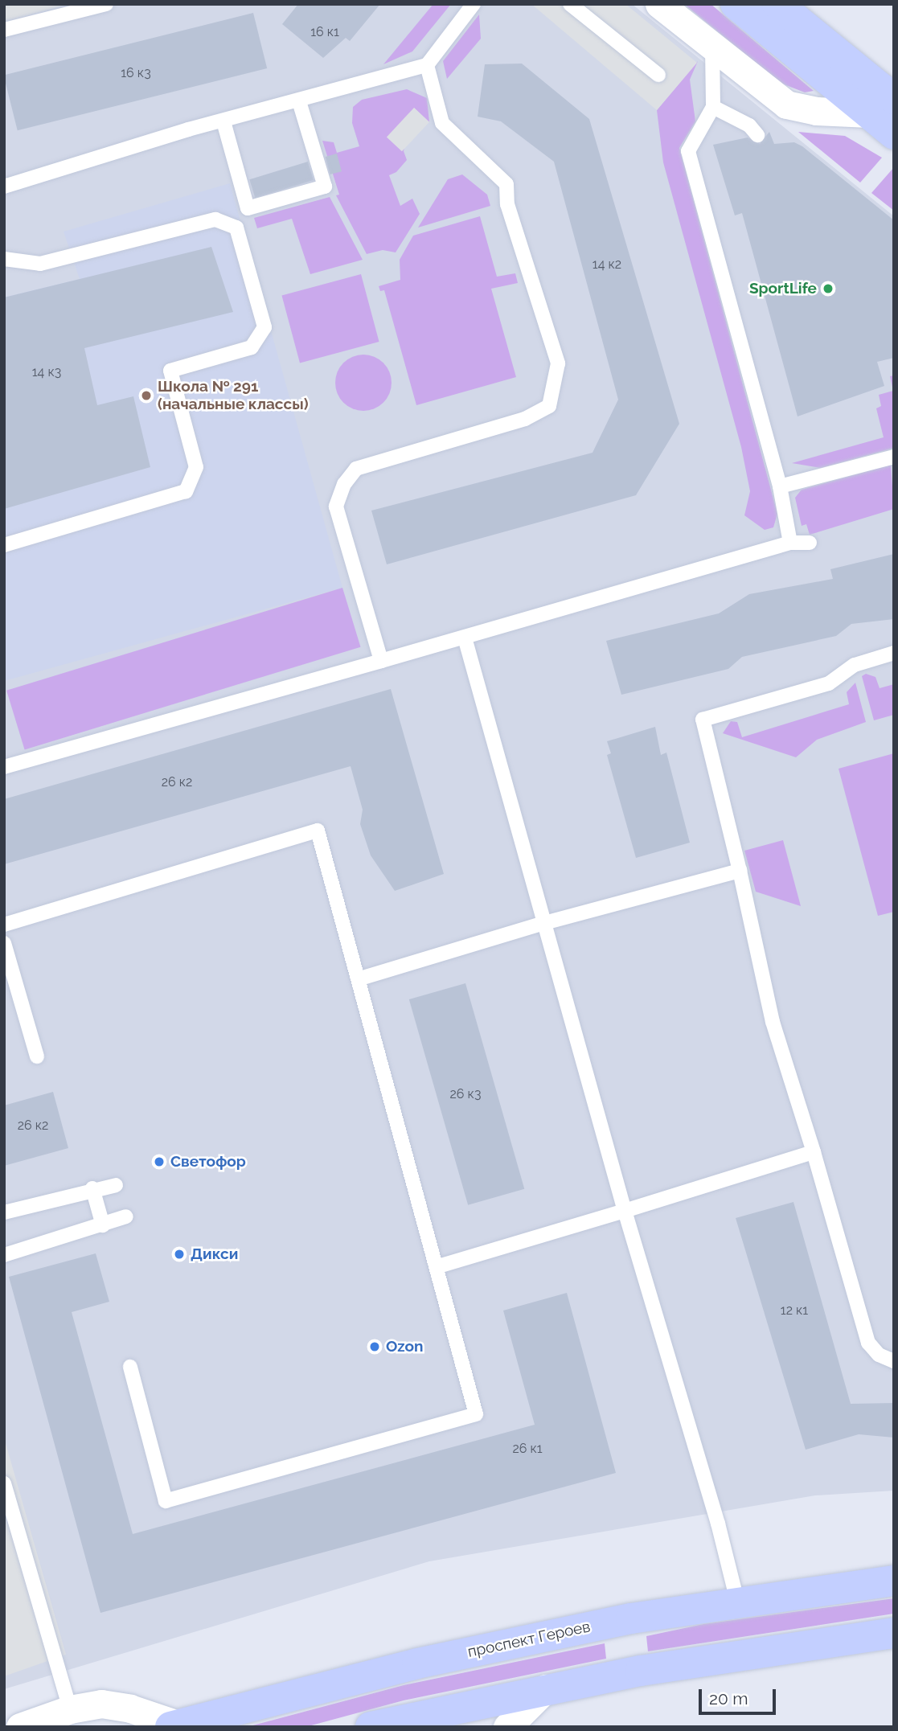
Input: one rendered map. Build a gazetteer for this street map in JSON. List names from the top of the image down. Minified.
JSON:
{"streets":{"street":["проспект Героев"]},"places":["SportLife","Школа № 291 (начальные классы)","Светофор","Дикси","Ozon"],"house_numbers":["16 к1","16 к3","14 к2","14 к3","26 к2","26 к3","26 к2","12 к1","26 к1"],"scale_bar":"20 m"}
